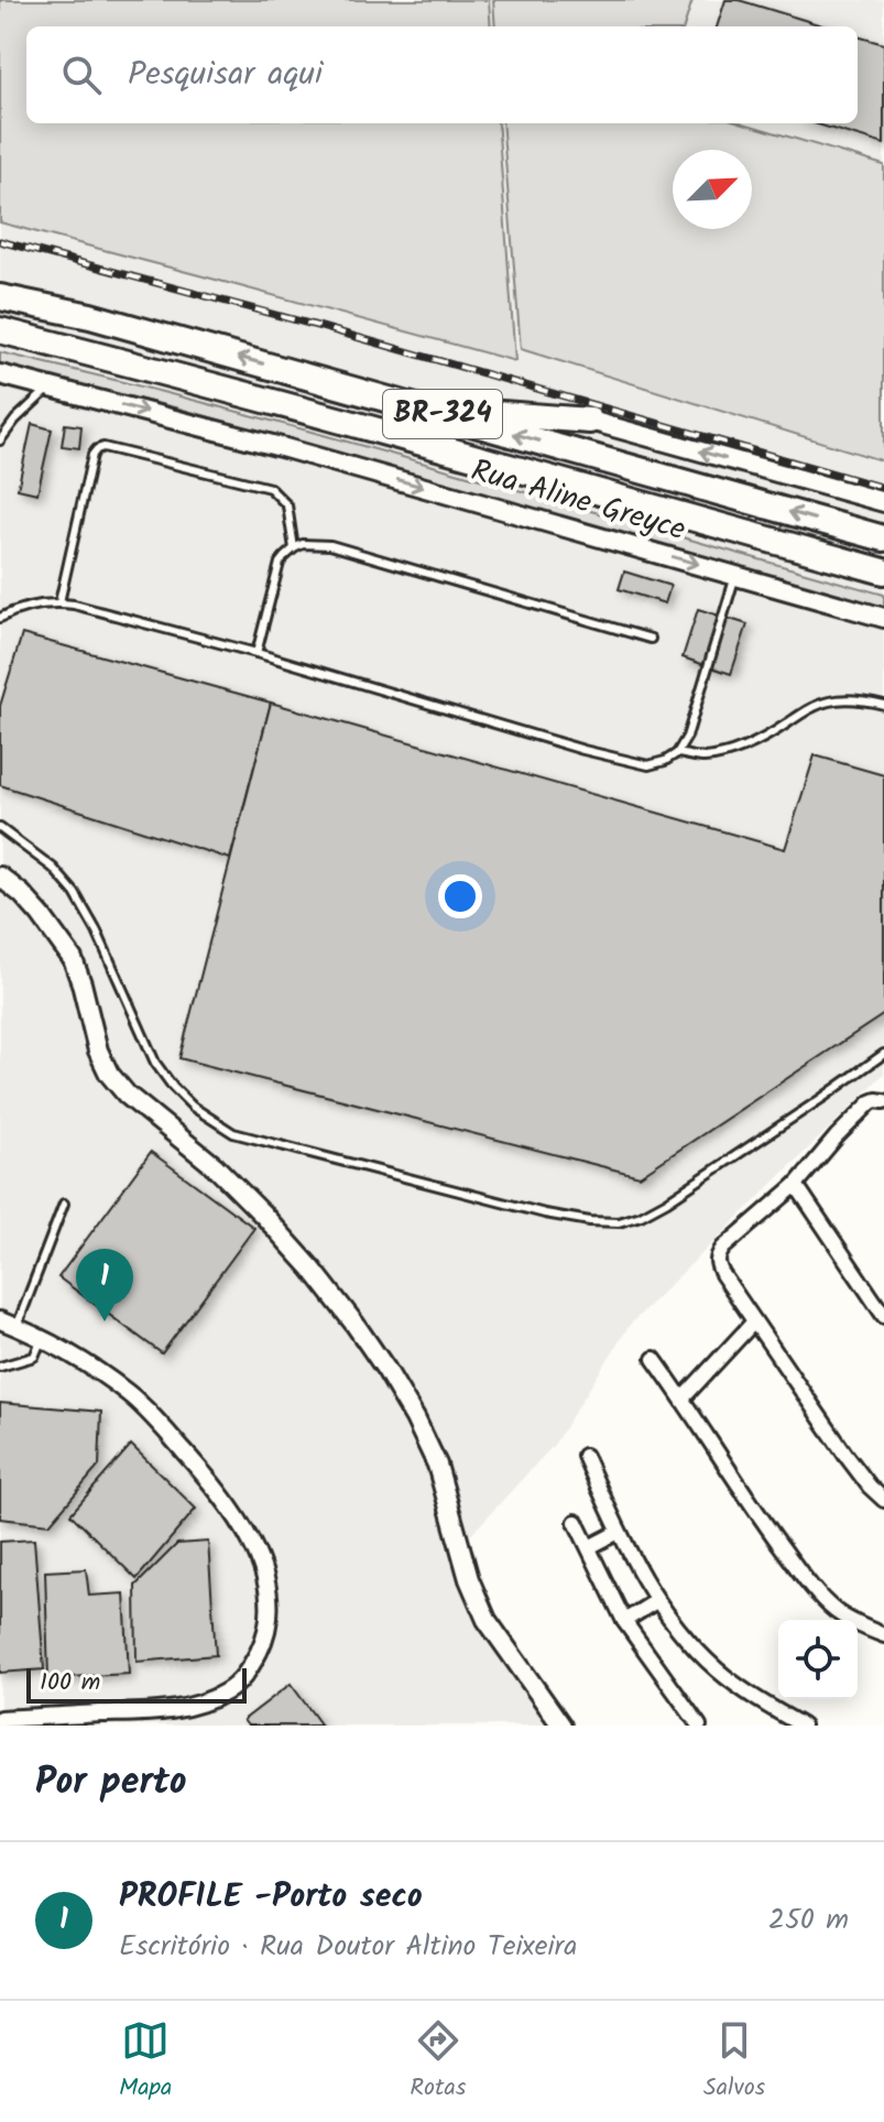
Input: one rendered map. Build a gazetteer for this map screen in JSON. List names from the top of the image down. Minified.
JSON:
{"streets":{"highway":["BR-324"],"main road":["Rua Aline Greyce"]},"one_way":["Rua Aline Greyce"],"scale_bar":"100 m","north":"top right","page":{"search":"Pesquisar aqui","pins":"1","scale":"100 m","heading":"Por perto","list":[{"mark":"1","name":"PROFILE -Porto seco","note":"Escritório · Rua Doutor Altino Teixeira","value":"250 m"}],"nav":["Mapa","Rotas","Salvos"]}}
